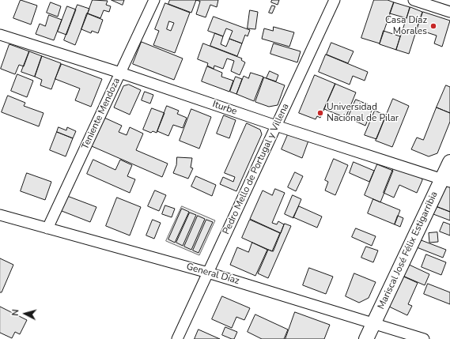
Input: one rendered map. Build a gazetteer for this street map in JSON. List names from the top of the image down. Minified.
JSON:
{"streets":{"main road":["Mariscal José Félix Estigarribia"],"street":["Iturbe","Teniente Mendoza","Pedro Mello de Portugal y Villena","General Díaz"]},"crossings":[["Iturbe","Teniente Mendoza"],["Iturbe","Pedro Mello de Portugal y Villena"],["Iturbe","Mariscal José Félix Estigarribia"],["Teniente Mendoza","General Díaz"],["Pedro Mello de Portugal y Villena","General Díaz"],["Mariscal José Félix Estigarribia","General Díaz"]],"places":["Casa Díaz Morales","Universidad Nacional de Pilar"],"north":"left"}
